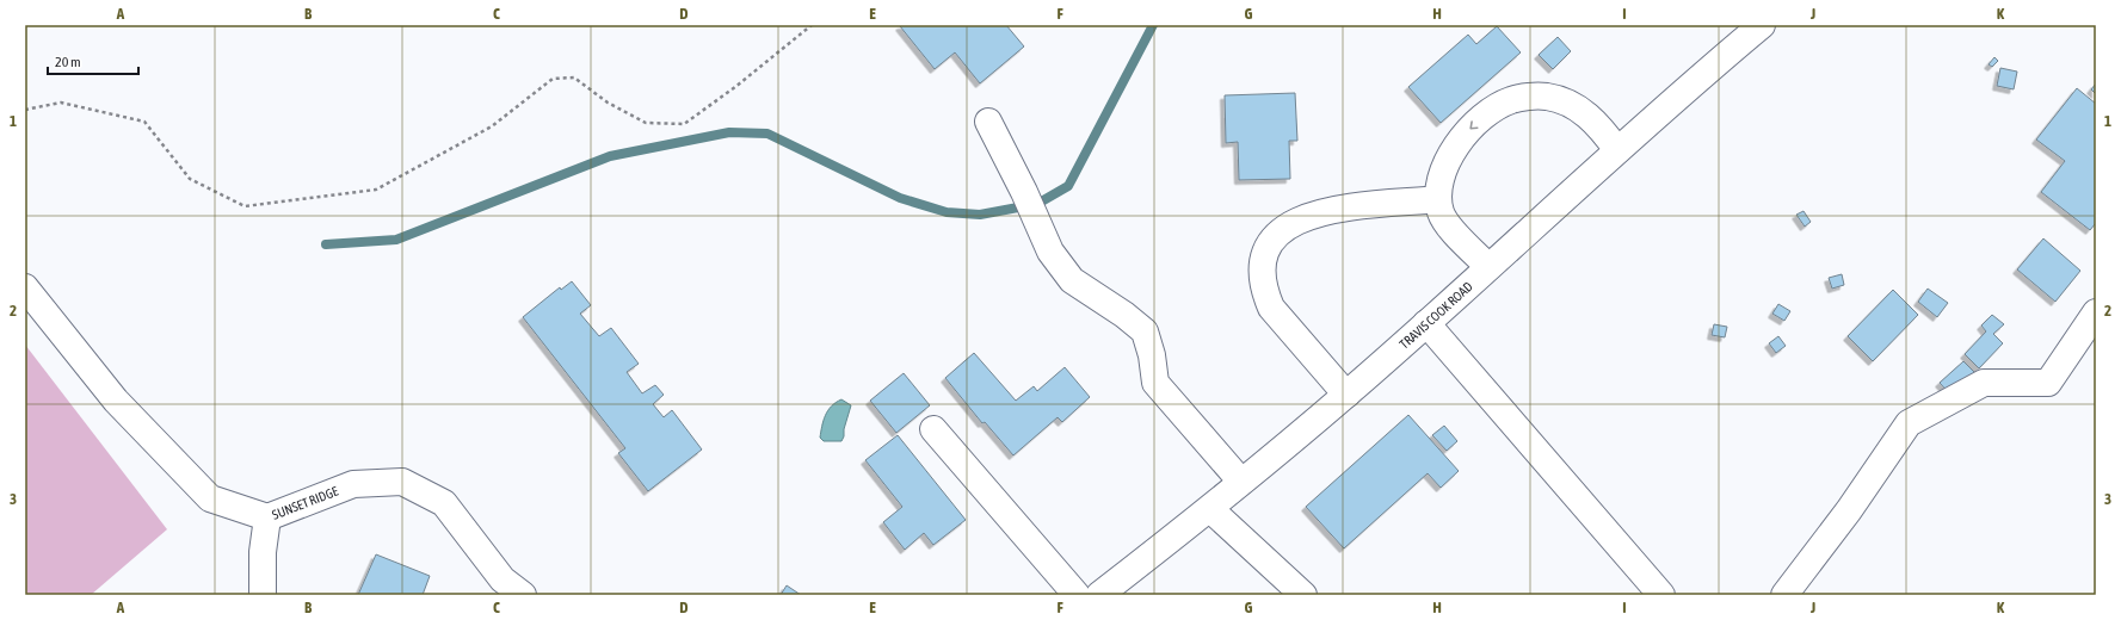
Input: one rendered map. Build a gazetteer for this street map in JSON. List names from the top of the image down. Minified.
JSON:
{"streets":{"street":["TRAVIS COOK ROAD","SUNSET RIDGE"]},"scale_bar":"20 m","grid":{"columns":["A","B","C","D","E","F","G","H","I","J","K"],"rows":["1","2","3"]}}
